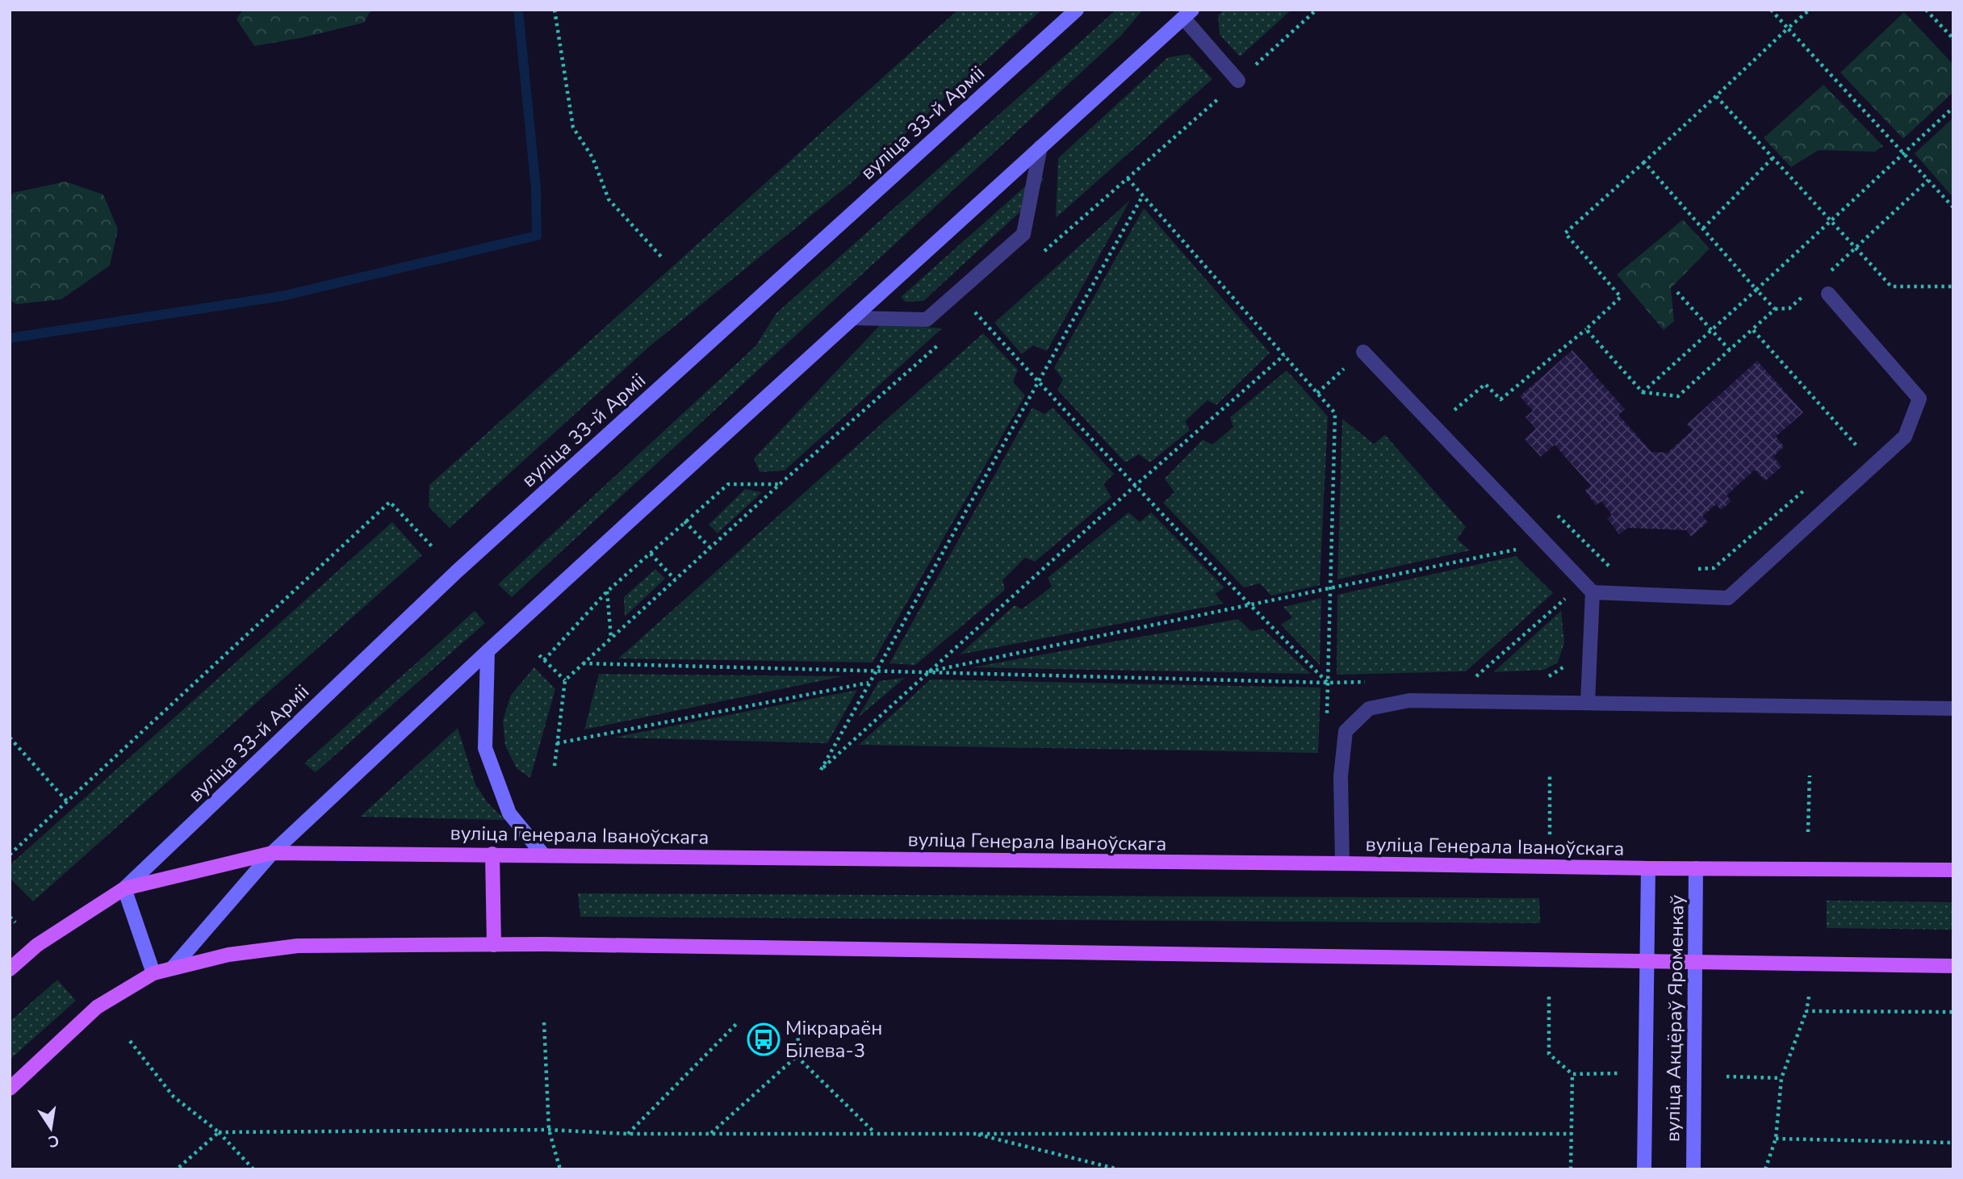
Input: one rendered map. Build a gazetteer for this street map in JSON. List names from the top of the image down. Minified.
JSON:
{"streets":{"main road":["вуліца 33-й Арміі","вуліца Генерала Іваноўскага"],"street":["вуліца Акцёраў Яроменкаў"]},"crossings":[["вуліца 33-й Арміі","вуліца Генерала Іваноўскага"],["вуліца Генерала Іваноўскага","вуліца Акцёраў Яроменкаў"]],"places":{"bus stop":["Мікрараён Білева-3"]},"north":"bottom"}
